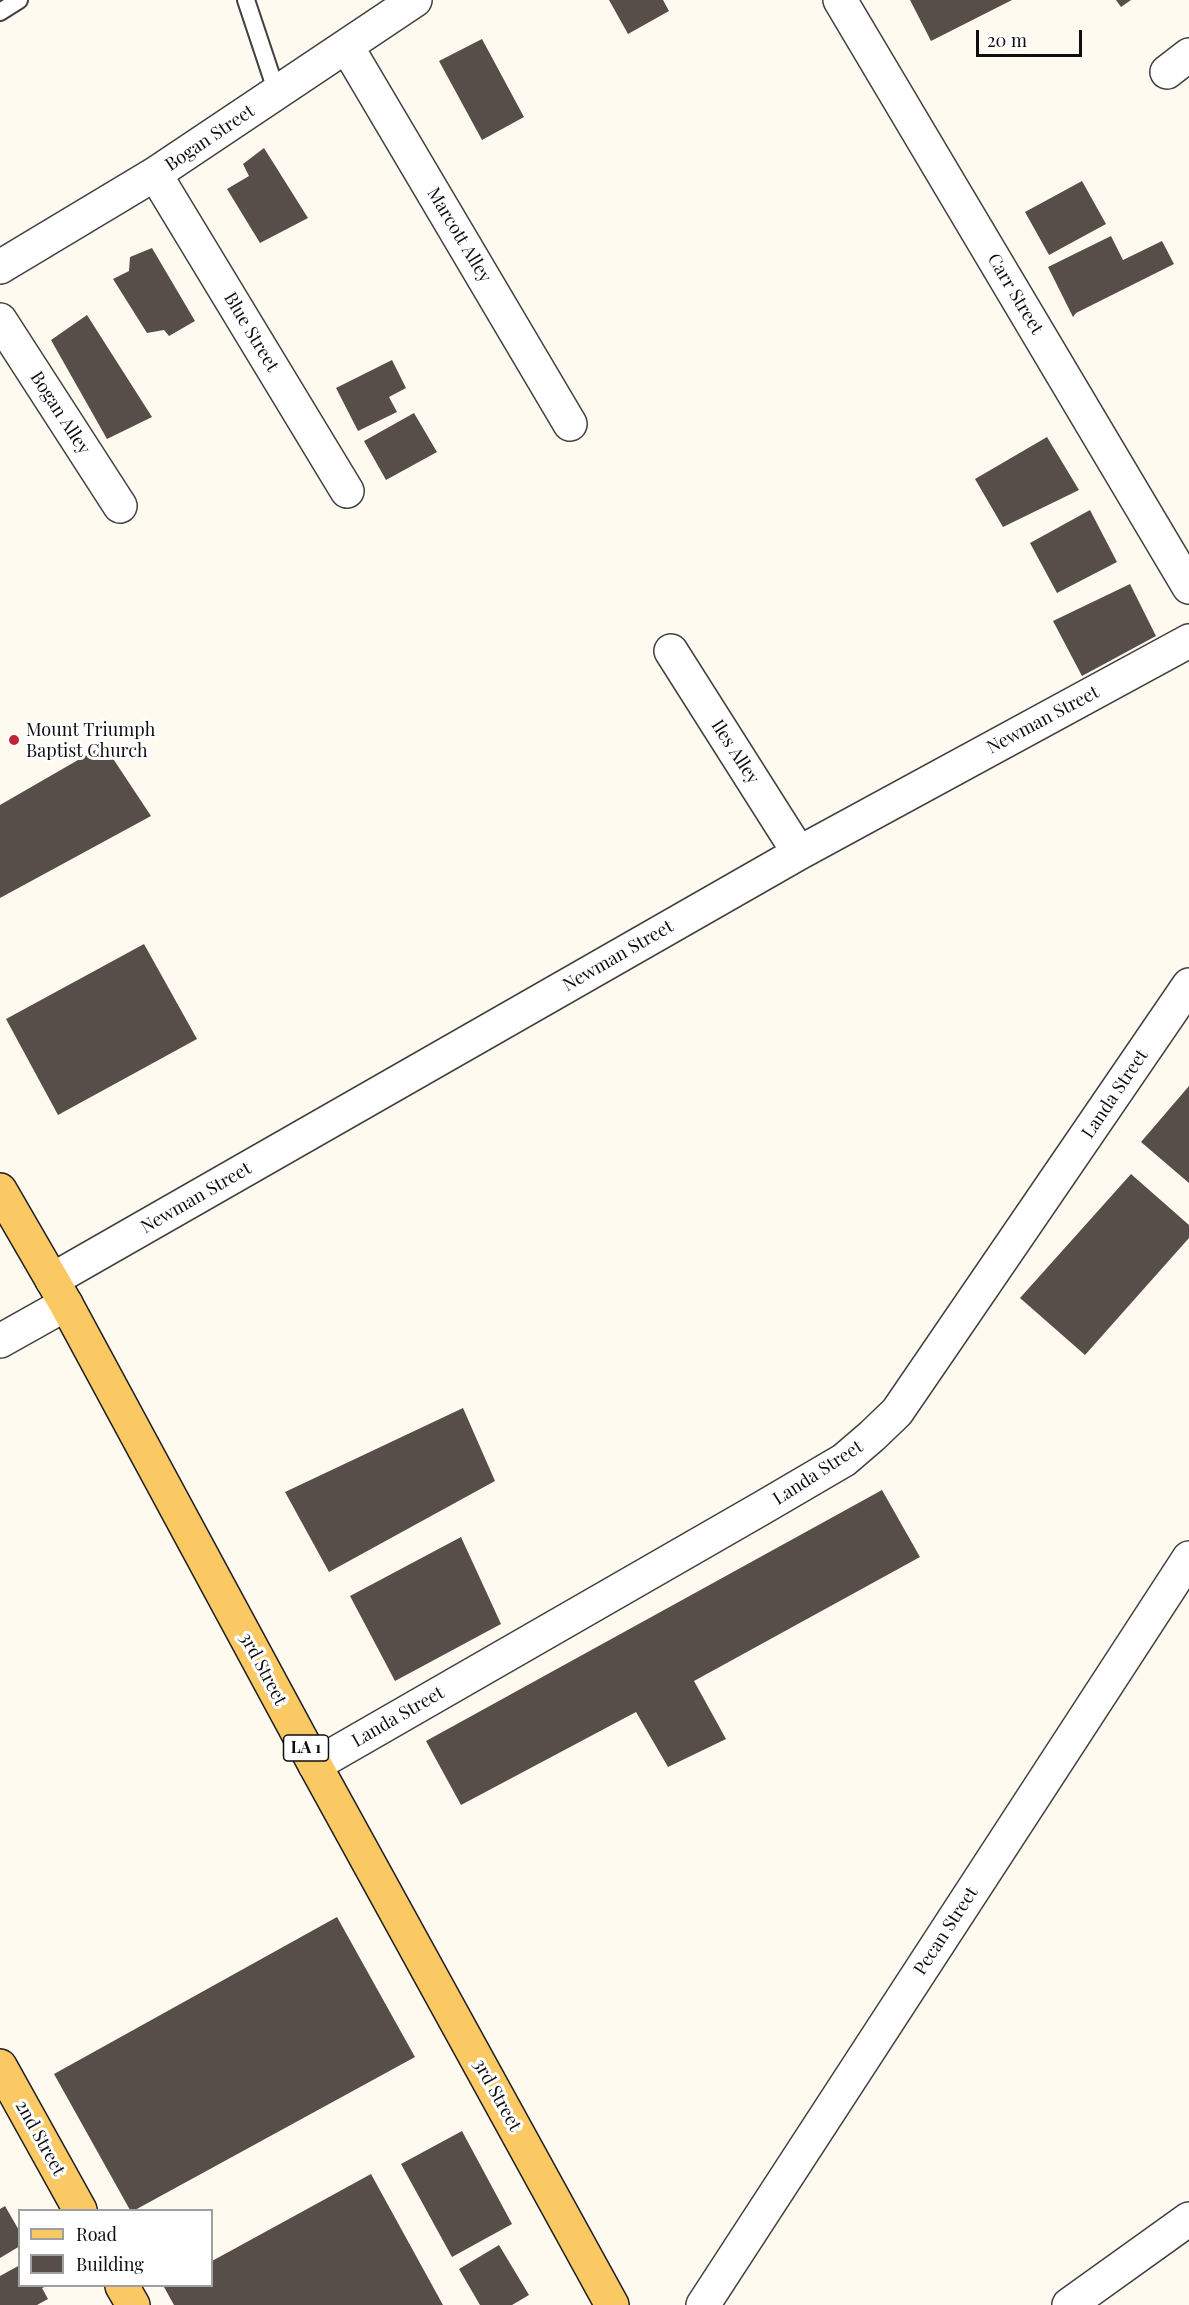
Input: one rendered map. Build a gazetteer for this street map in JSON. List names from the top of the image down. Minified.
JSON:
{"streets":{"main road":["3rd Street","LA 1","2nd Street"],"street":["Bogan Street","Marcott Alley","Carr Street","Blue Street","Bogan Alley","Newman Street","Iles Alley","Landa Street","Pecan Street"]},"crossings":[["Bogan Street","Marcott Alley"],["Bogan Street","Blue Street"],["Newman Street","Iles Alley"],["Newman Street","3rd Street"],["Landa Street","3rd Street"]],"places":["Mount Triumph Baptist Church"],"legend":["Road","Building"],"scale_bar":"20 m"}
